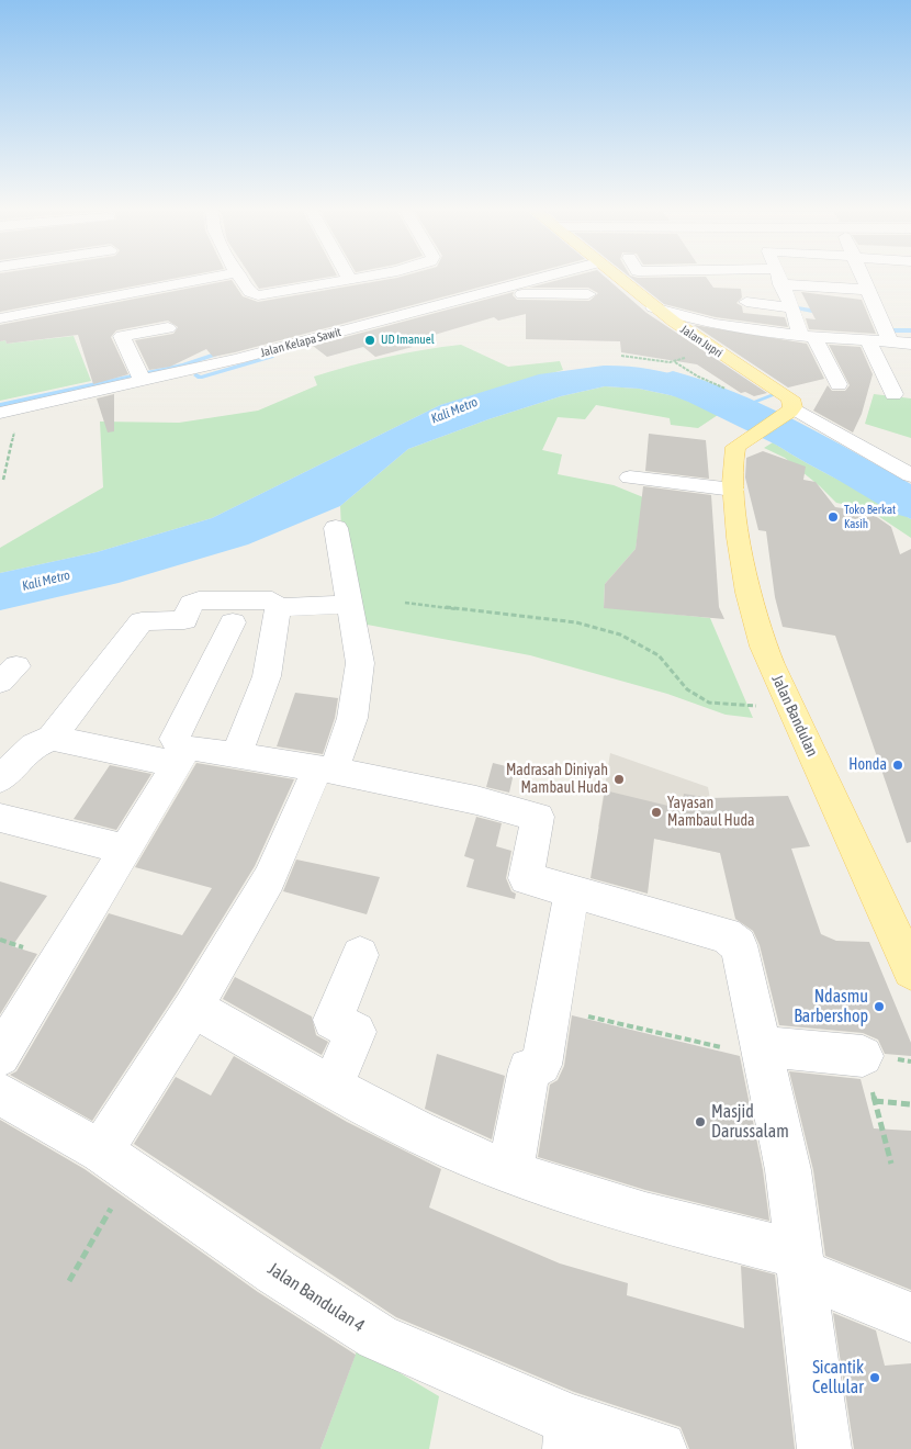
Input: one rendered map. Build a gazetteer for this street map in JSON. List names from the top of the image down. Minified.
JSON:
{"streets":{"main road":["Jalan Jupri","Jalan Bandulan"],"street":["Jalan Kelapa Sawit","Jalan Bandulan 4"]},"crossings":[["Jalan Jupri","Jalan Bandulan"]],"water":["Kali Metro"],"places":["UD Imanuel","Toko Berkat Kasih","Honda","Madrasah Diniyah Mambaul Huda","Yayasan Mambaul Huda","Ndasmu Barbershop","Masjid Darussalam","Sicantik Cellular"]}
